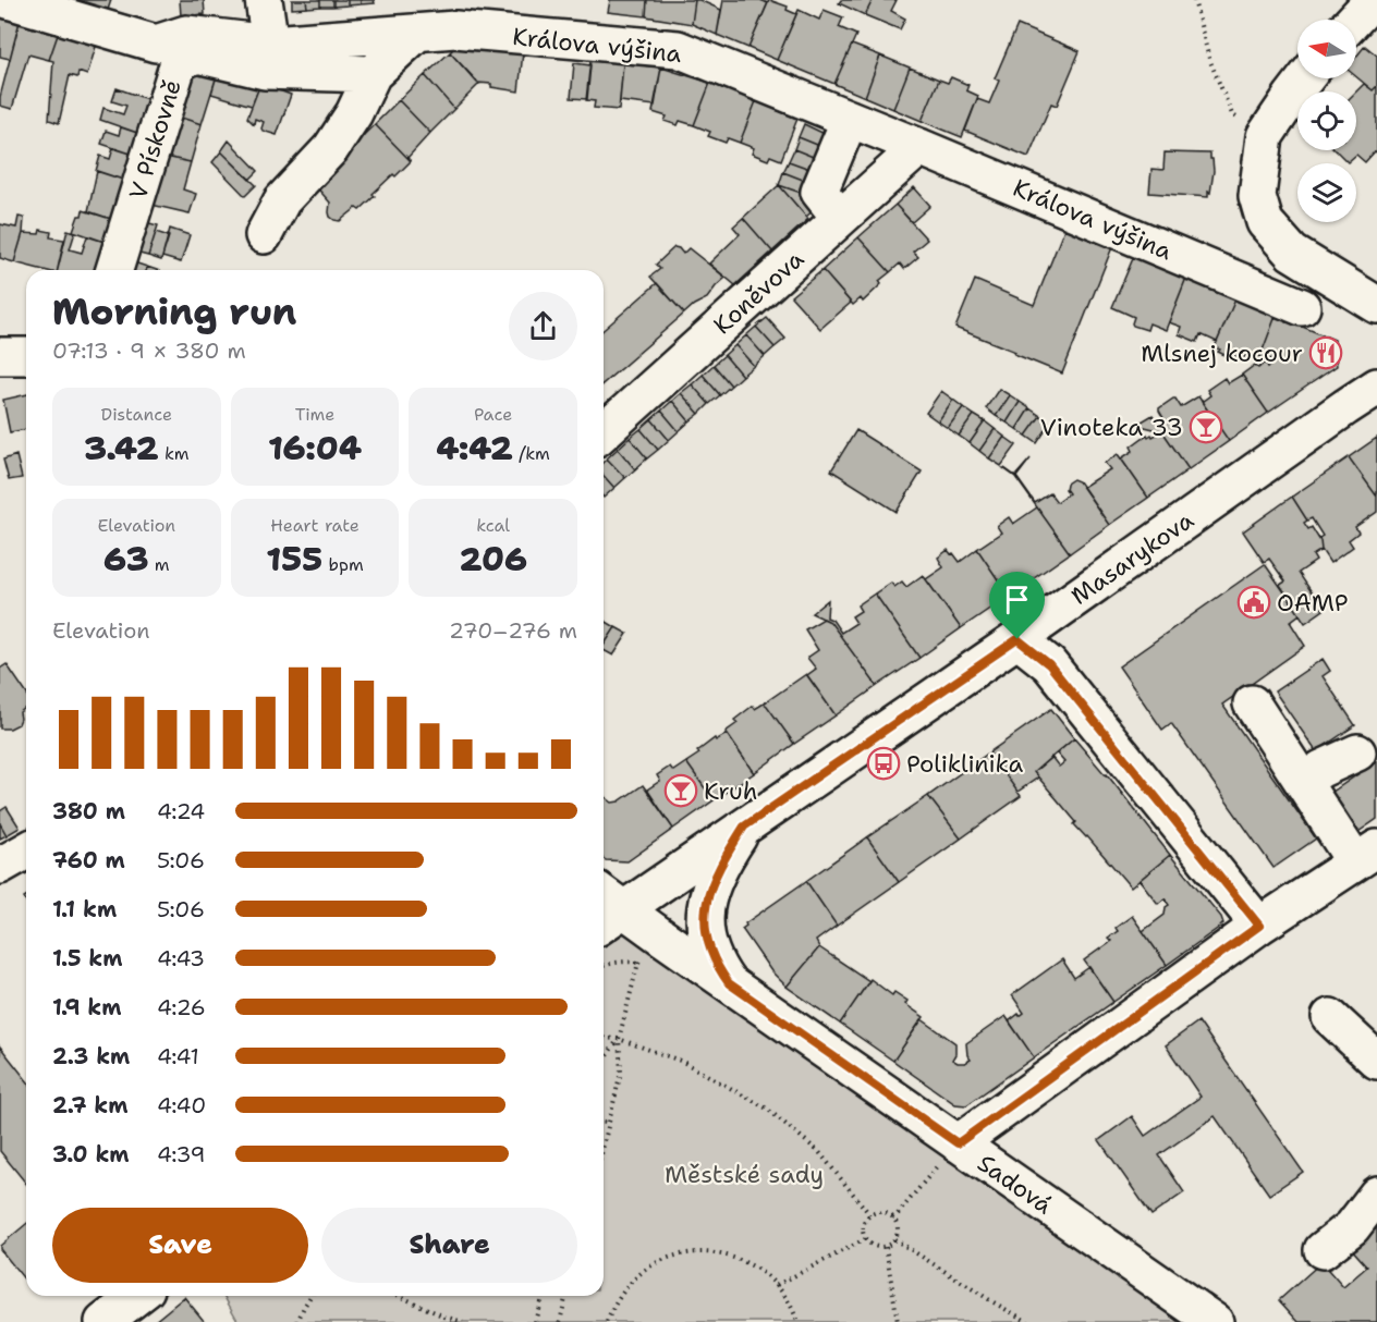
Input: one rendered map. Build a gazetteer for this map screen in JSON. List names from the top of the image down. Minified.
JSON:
{"streets":{"street":["Králova výšina","V Pískovně","Koněvova","Masarykova","Sadová"]},"crossings":[["Králova výšina","Koněvova"],["Masarykova","Sadová"]],"parks":["Městské sady"],"places":{"restaurant":["Mlsnej kocour"],"bar":["Vinoteka 33","Kruh"],"public building":["OAMP"],"bus stop":["Poliklinika"]},"north":"left","page":{"heading":["Morning run","07:13 · 9 × 380 m"],"stats":[["Distance","3.42 km"],["Time","16:04"],["Pace","4:42 /km"],["Elevation","63 m"],["Heart rate","155 bpm"],["kcal","206"]],"chart":["Elevation","270–276 m"],"list":[{"name":"380 m","note":"4:24"},{"name":"760 m","note":"5:06"},{"name":"1.1 km","note":"5:06"},{"name":"1.5 km","note":"4:43"},{"name":"1.9 km","note":"4:26"},{"name":"2.3 km","note":"4:41"},{"name":"2.7 km","note":"4:40"},{"name":"3.0 km","note":"4:39"}],"buttons":["Save","Share"]}}
